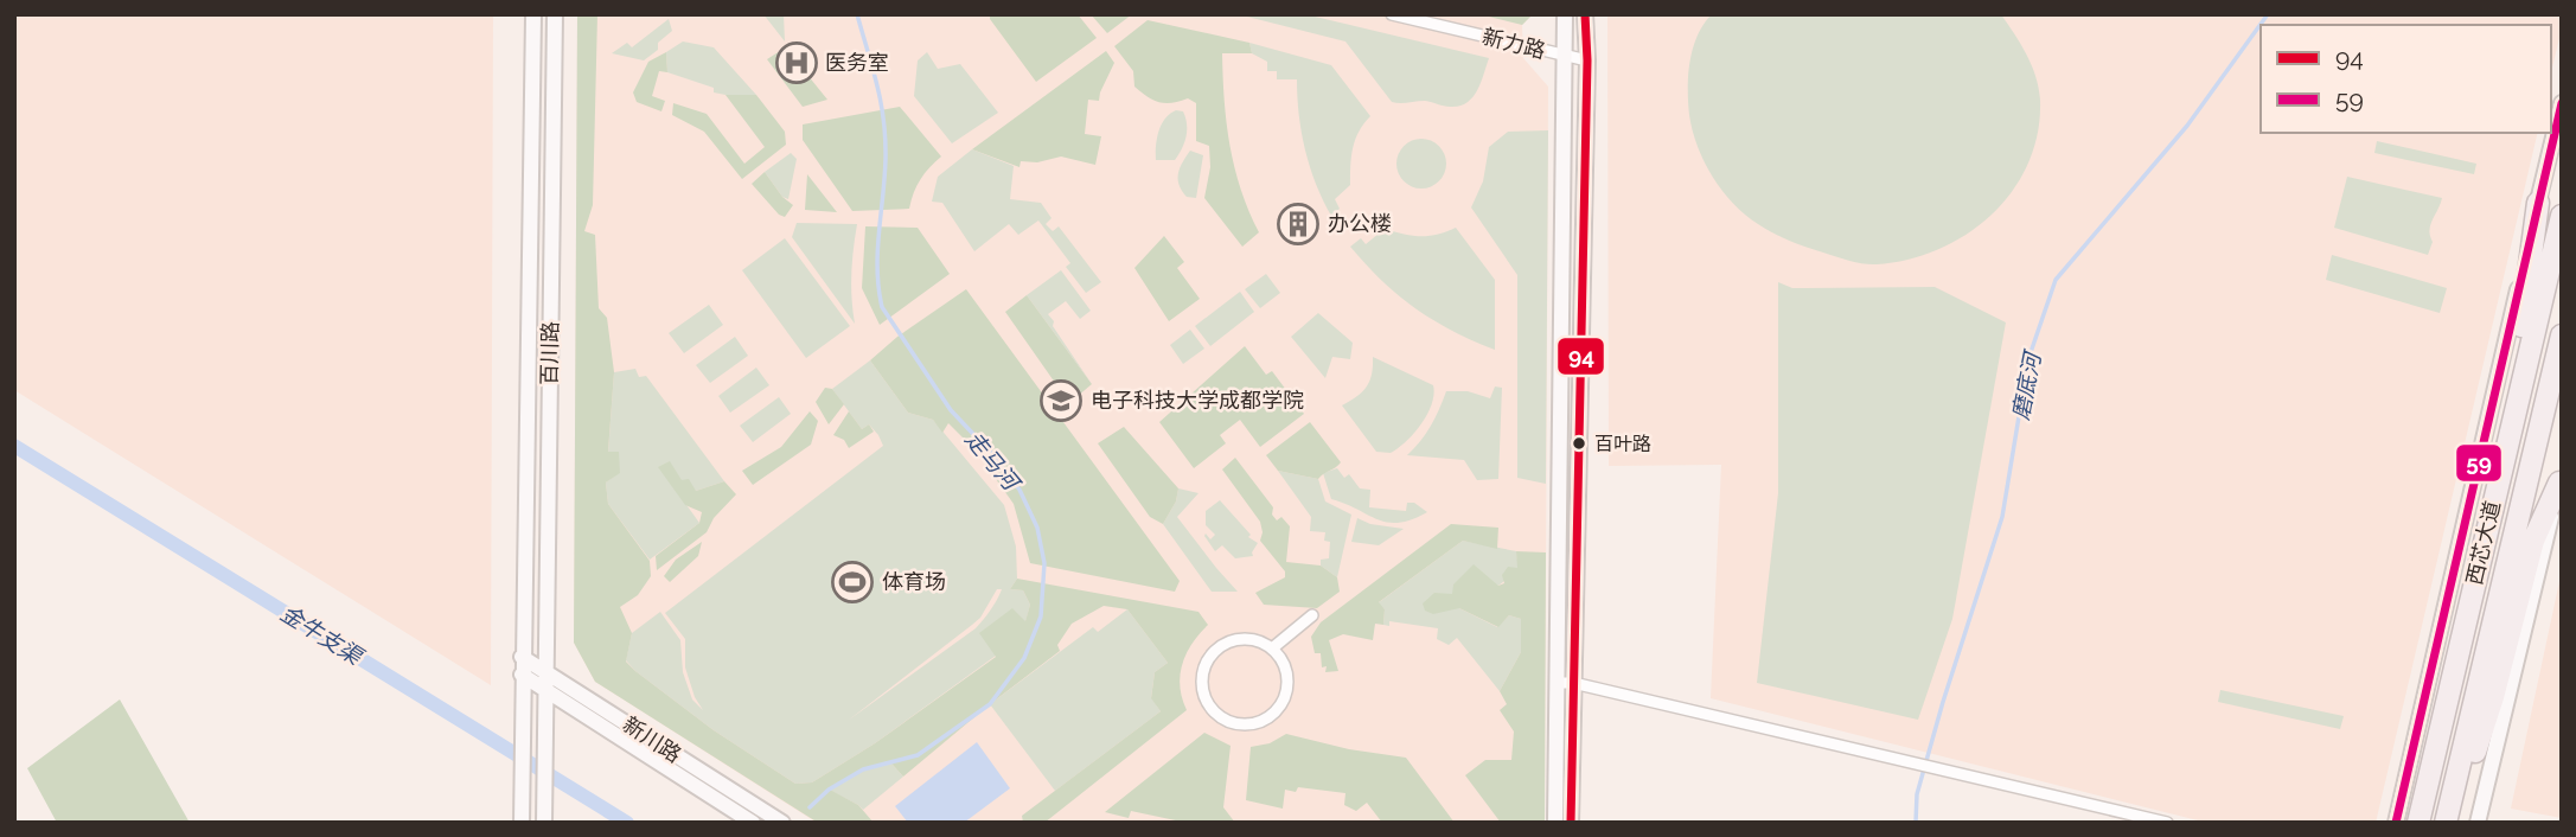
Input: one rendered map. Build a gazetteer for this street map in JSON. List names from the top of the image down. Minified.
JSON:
{"streets":{"highway":["西芯大道"],"street":["新力路","百川路","新川路"]},"crossings":[["百川路","新川路"]],"water":["磨底河","走马河","金牛支渠"],"places":{"hospital":["医务室"],"building":["办公楼"],"school or university":["电子科技大学成都学院"],"other":["百叶路"],"sports":["体育场"]},"lines":["transit line 94","transit line 59"],"legend":["94","59"]}
